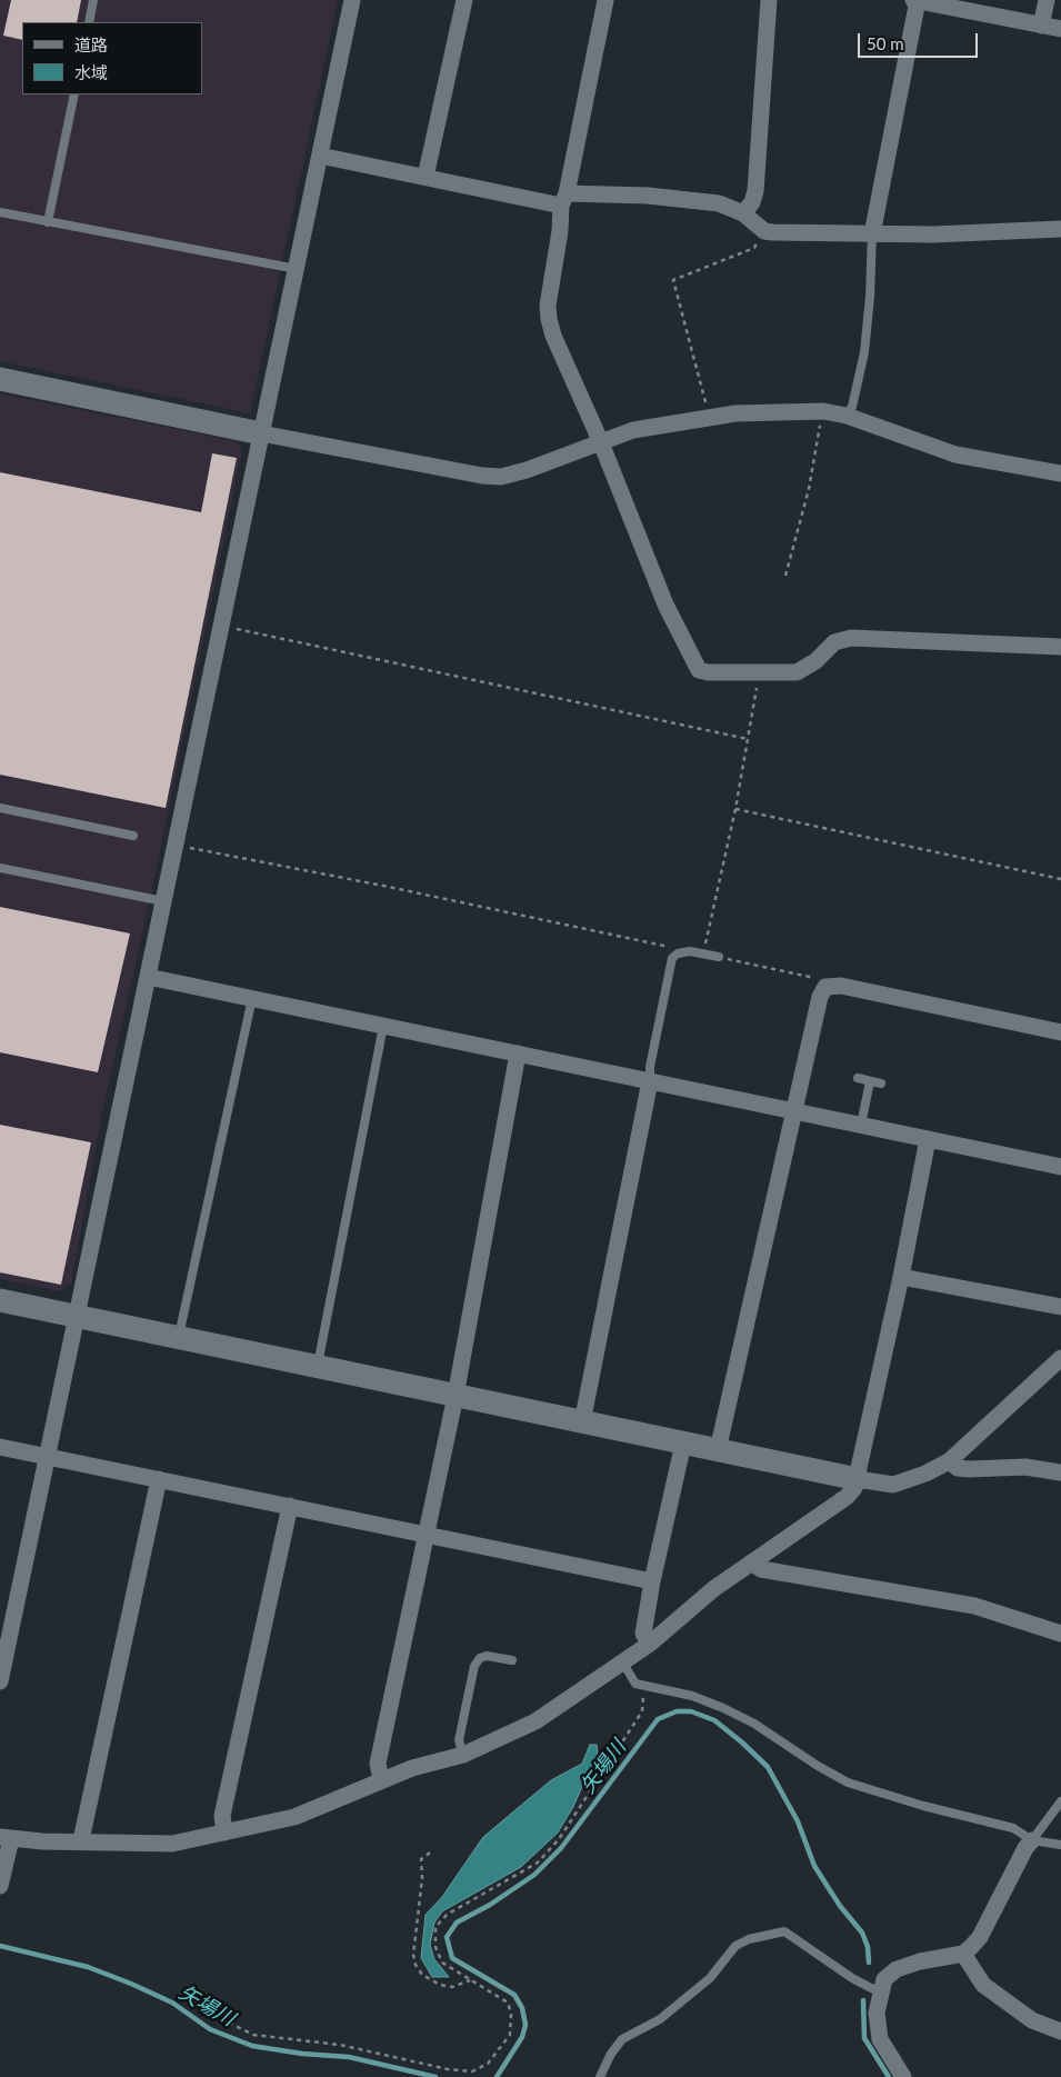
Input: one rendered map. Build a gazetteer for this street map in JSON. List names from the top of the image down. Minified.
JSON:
{"water":["矢場川"],"legend":["道路","水域"],"scale_bar":"50 m"}
